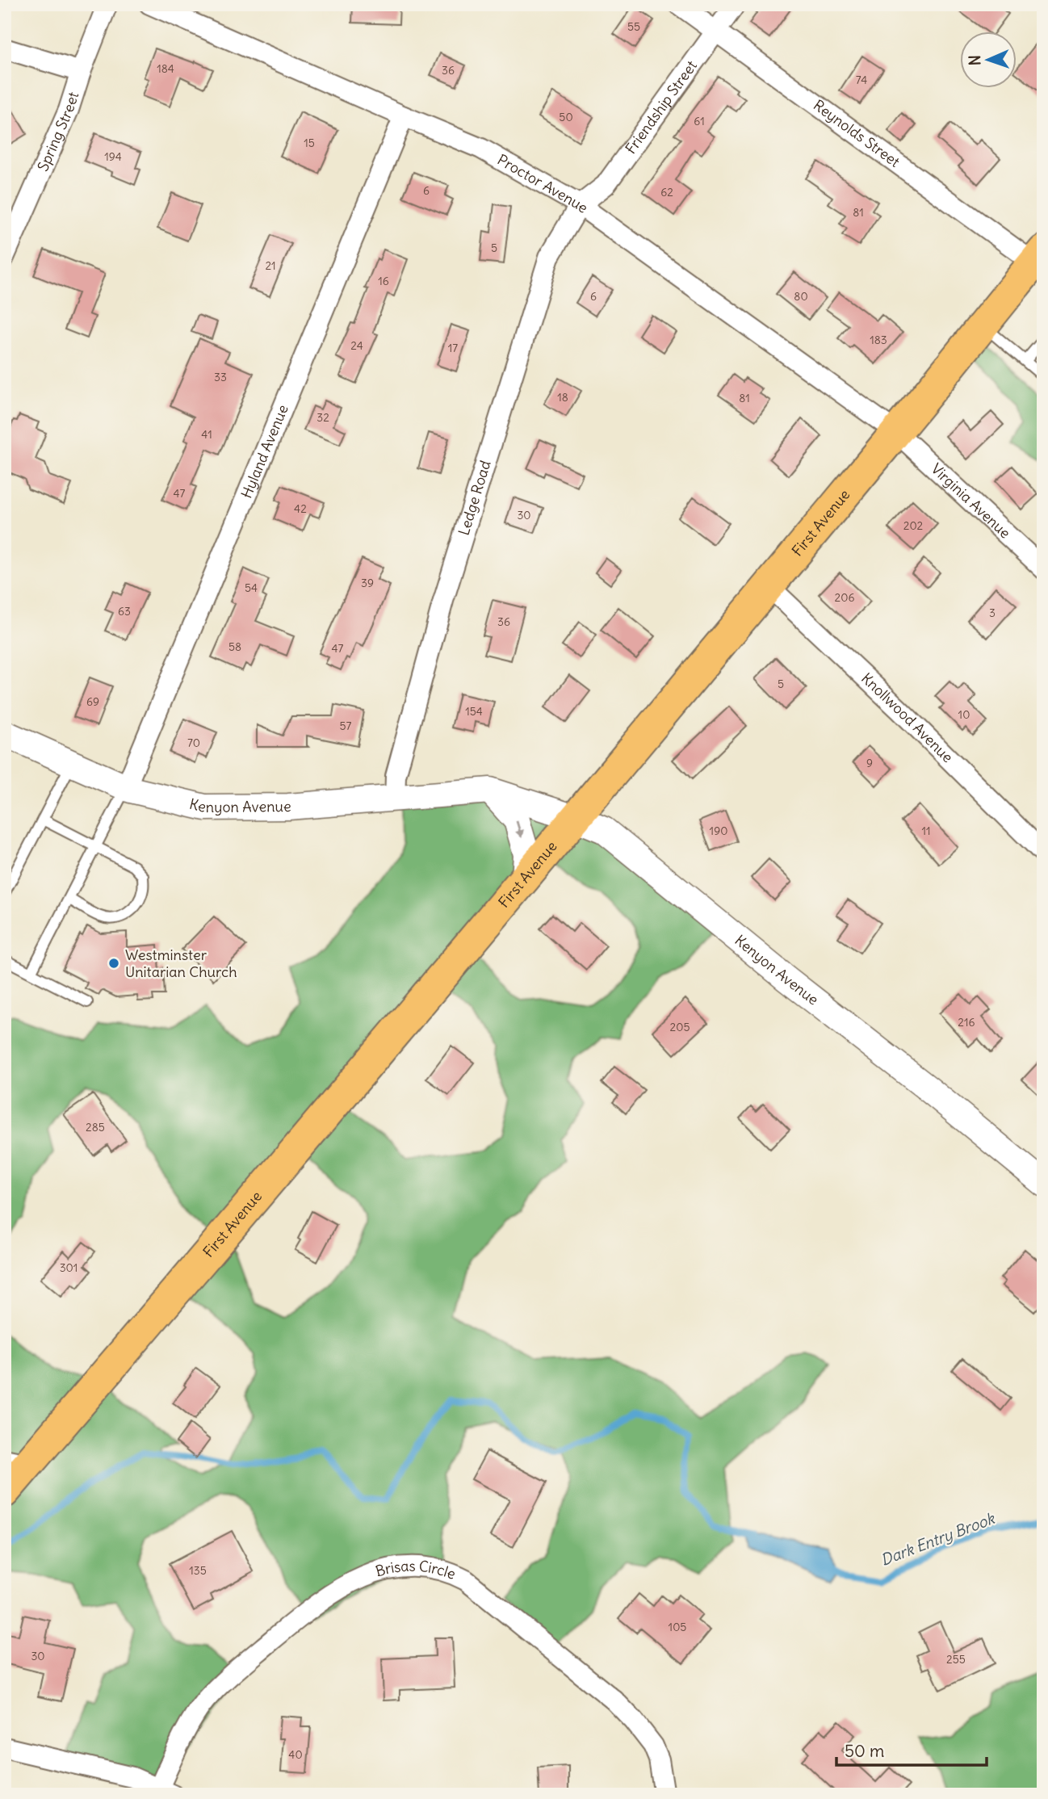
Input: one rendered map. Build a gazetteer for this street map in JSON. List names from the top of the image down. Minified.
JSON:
{"streets":{"main road":["First Avenue"],"street":["Friendship Street","Spring Street","Reynolds Street","Proctor Avenue","Hyland Avenue","Ledge Road","Virginia Avenue","Knollwood Avenue","Kenyon Avenue","Brisas Circle"]},"crossings":[["Friendship Street","Reynolds Street"],["Friendship Street","Proctor Avenue"],["Friendship Street","Ledge Road"],["Reynolds Street","First Avenue"],["Proctor Avenue","Hyland Avenue"],["Proctor Avenue","Ledge Road"],["Proctor Avenue","Virginia Avenue"],["Proctor Avenue","First Avenue"],["Hyland Avenue","Kenyon Avenue"],["Ledge Road","Kenyon Avenue"],["Virginia Avenue","First Avenue"],["First Avenue","Knollwood Avenue"],["First Avenue","Kenyon Avenue"]],"water":["Dark Entry Brook"],"places":["Westminster Unitarian Church"],"house_numbers":["55","184","36","74","50","61","15","194","6","62","81","5","21","16","6","80","183","24","17","33","18","81","32","41","47","42","30","202","39","54","206","63","3","36","58","47","5","69","154","10","57","70","9","190","11","216","205","285","301","135","105","30","255","40"],"scale_bar":"50 m","north":"left"}
